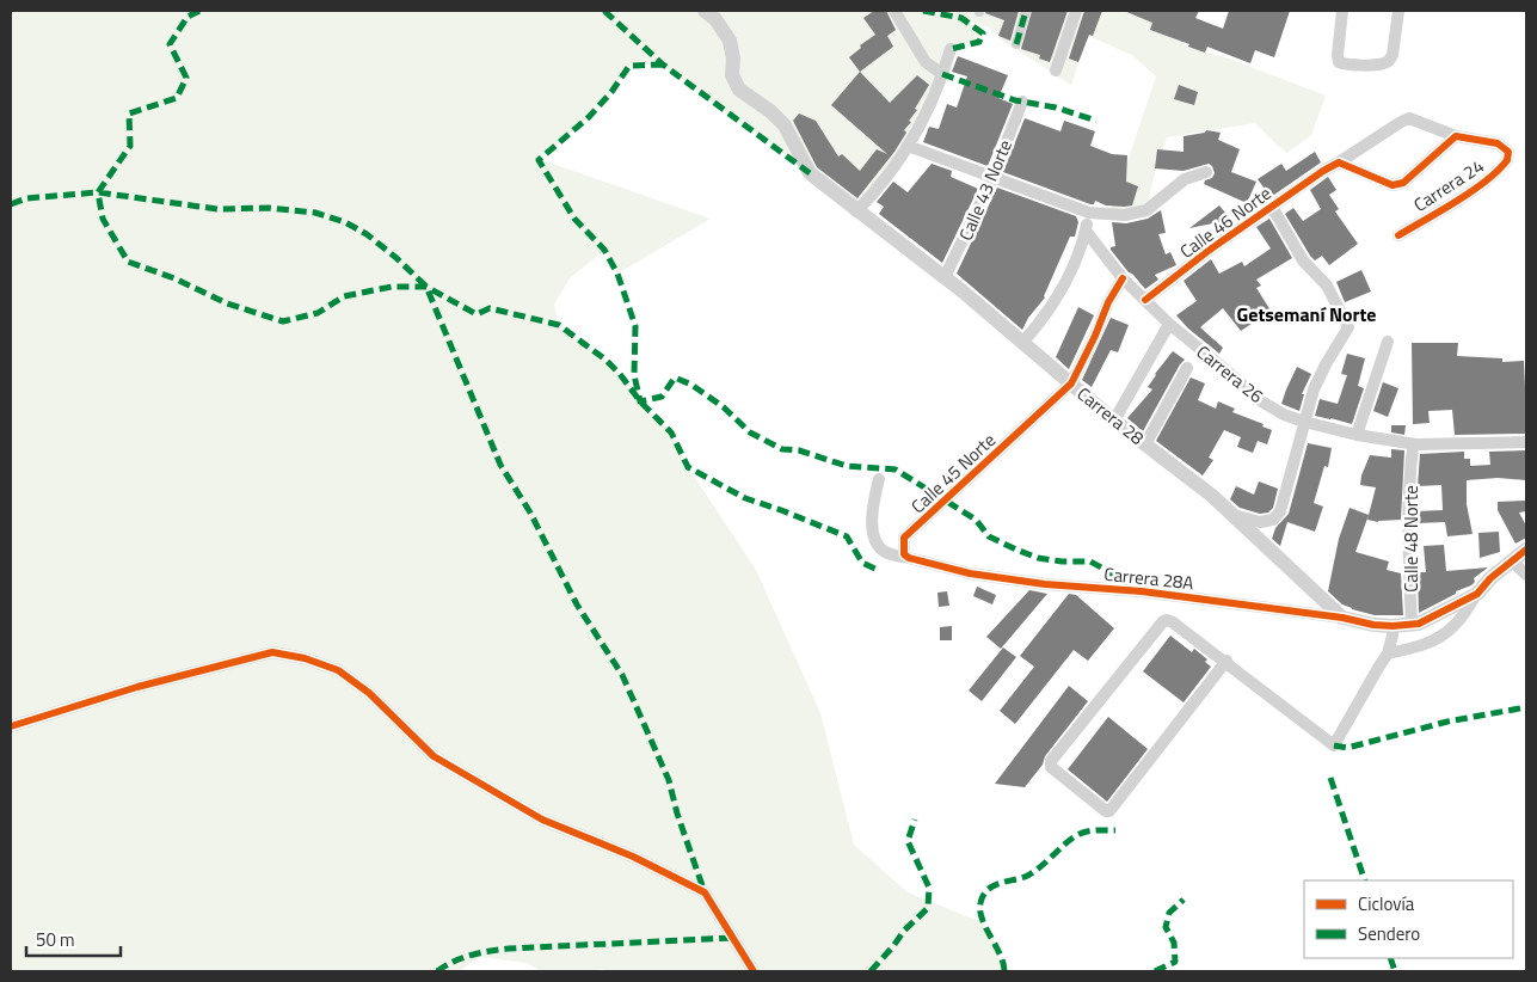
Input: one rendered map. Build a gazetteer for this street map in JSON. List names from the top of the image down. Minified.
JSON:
{"streets":{"street":["Carrera 24","Calle 43 Norte","Calle 46 Norte","Carrera 26","Carrera 28","Calle 45 Norte","Calle 48 Norte","Carrera 28A"]},"crossings":[["Carrera 24","Calle 46 Norte"],["Calle 43 Norte","Carrera 28"],["Calle 46 Norte","Carrera 26"],["Carrera 26","Calle 48 Norte"],["Carrera 28","Calle 45 Norte"],["Carrera 28","Carrera 28A"],["Calle 45 Norte","Carrera 28A"]],"districts":["Getsemaní Norte"],"legend":["Ciclovía","Sendero"],"scale_bar":"50 m"}
